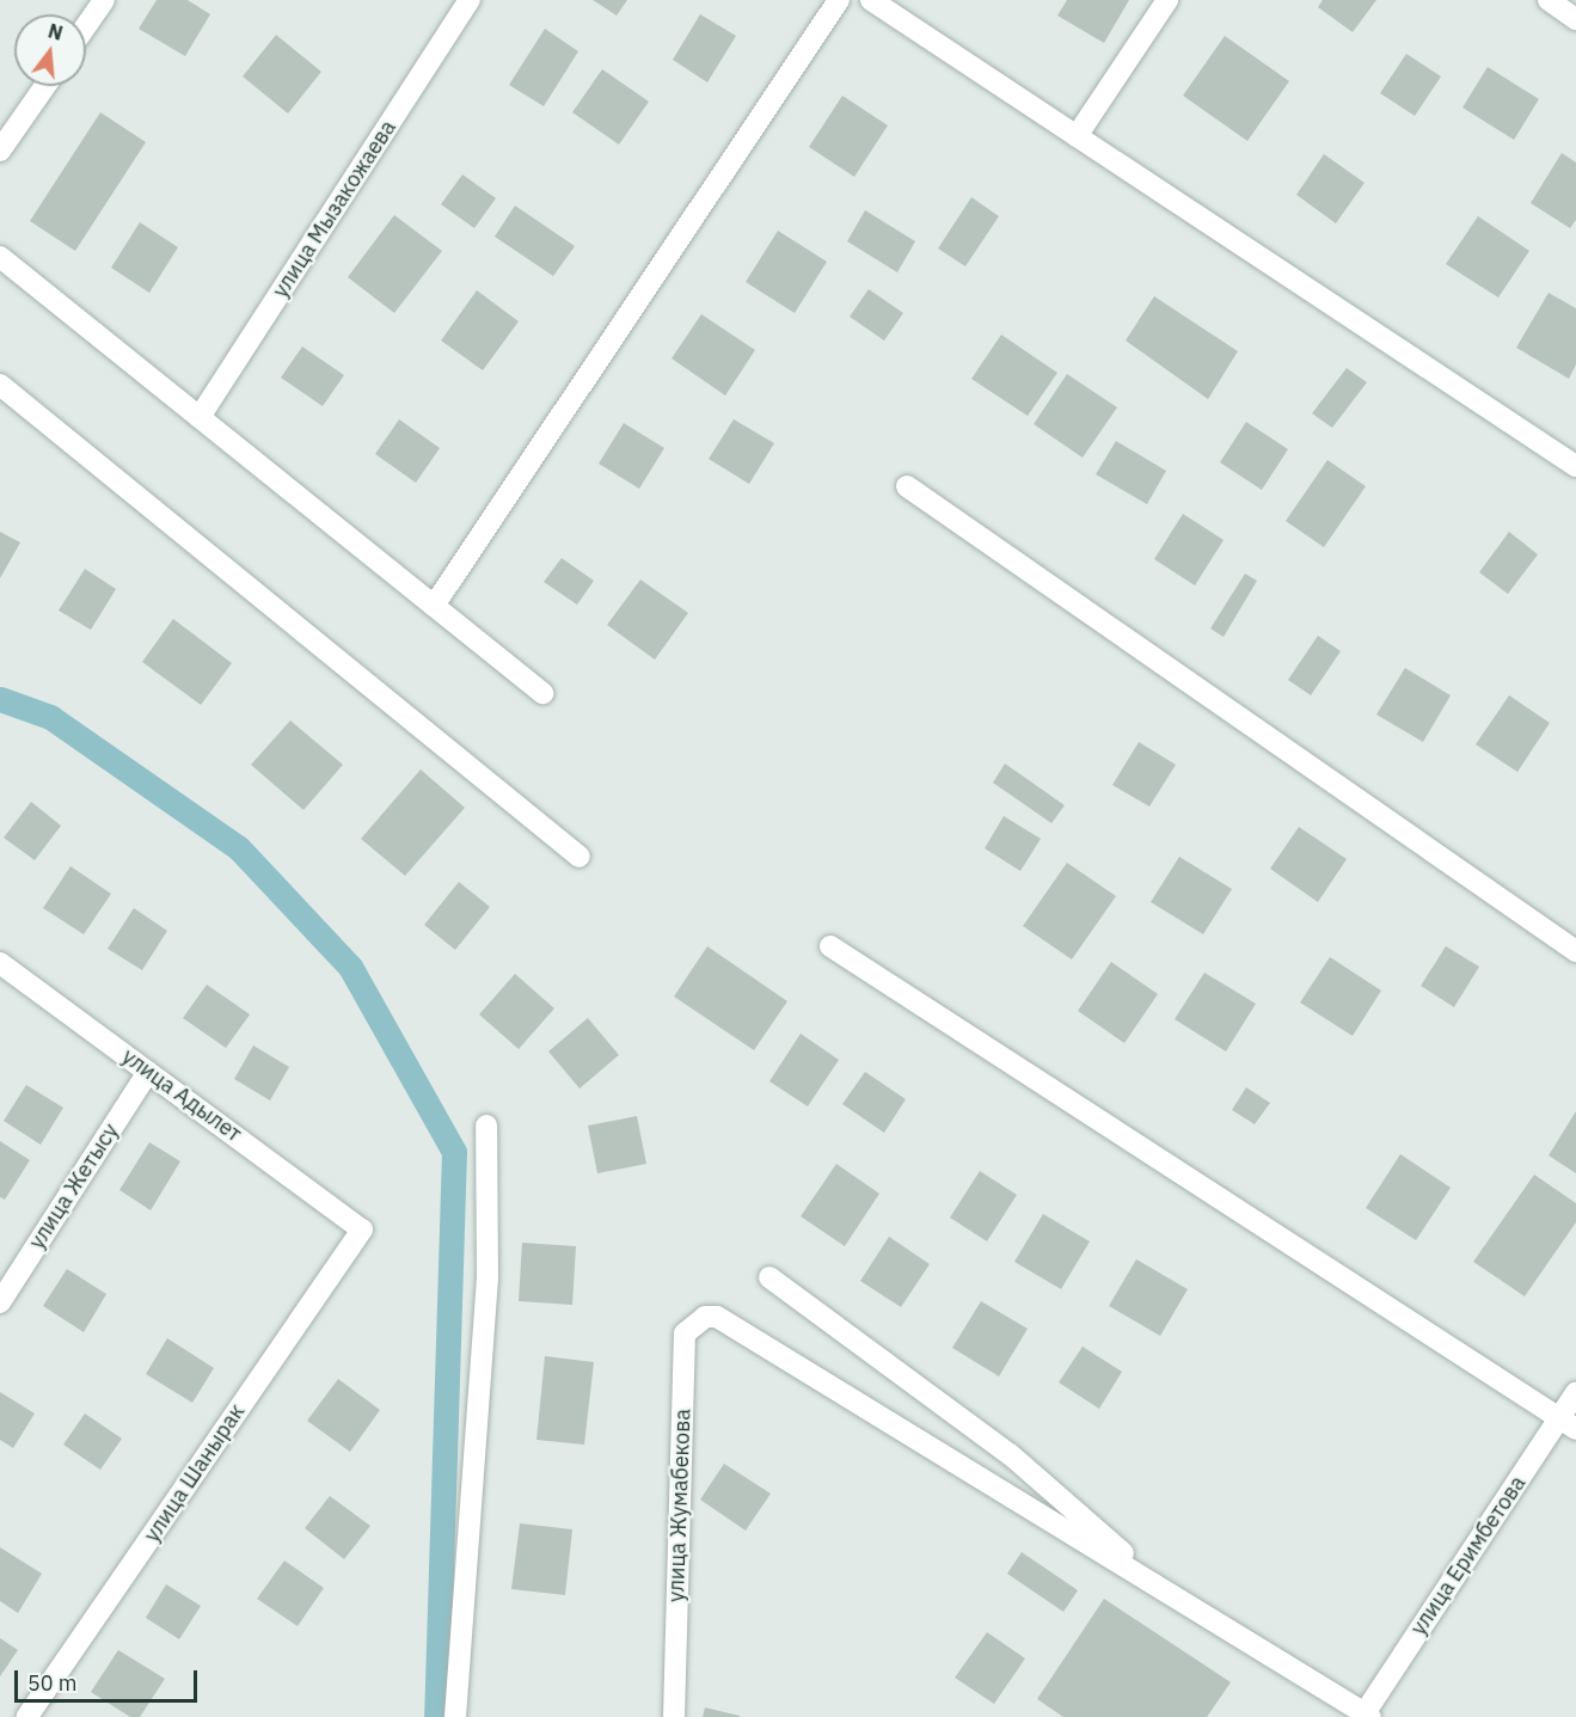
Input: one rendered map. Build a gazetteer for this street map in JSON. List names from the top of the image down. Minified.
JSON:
{"streets":{"street":["улица Мызакожаева","улица Адылет","улица Жетысу","улица Шанырак","улица Жумабекова","улица Еримбетова"]},"crossings":[["улица Адылет","улица Жетысу"],["улица Адылет","улица Шанырак"]],"scale_bar":"50 m","north":"top"}
